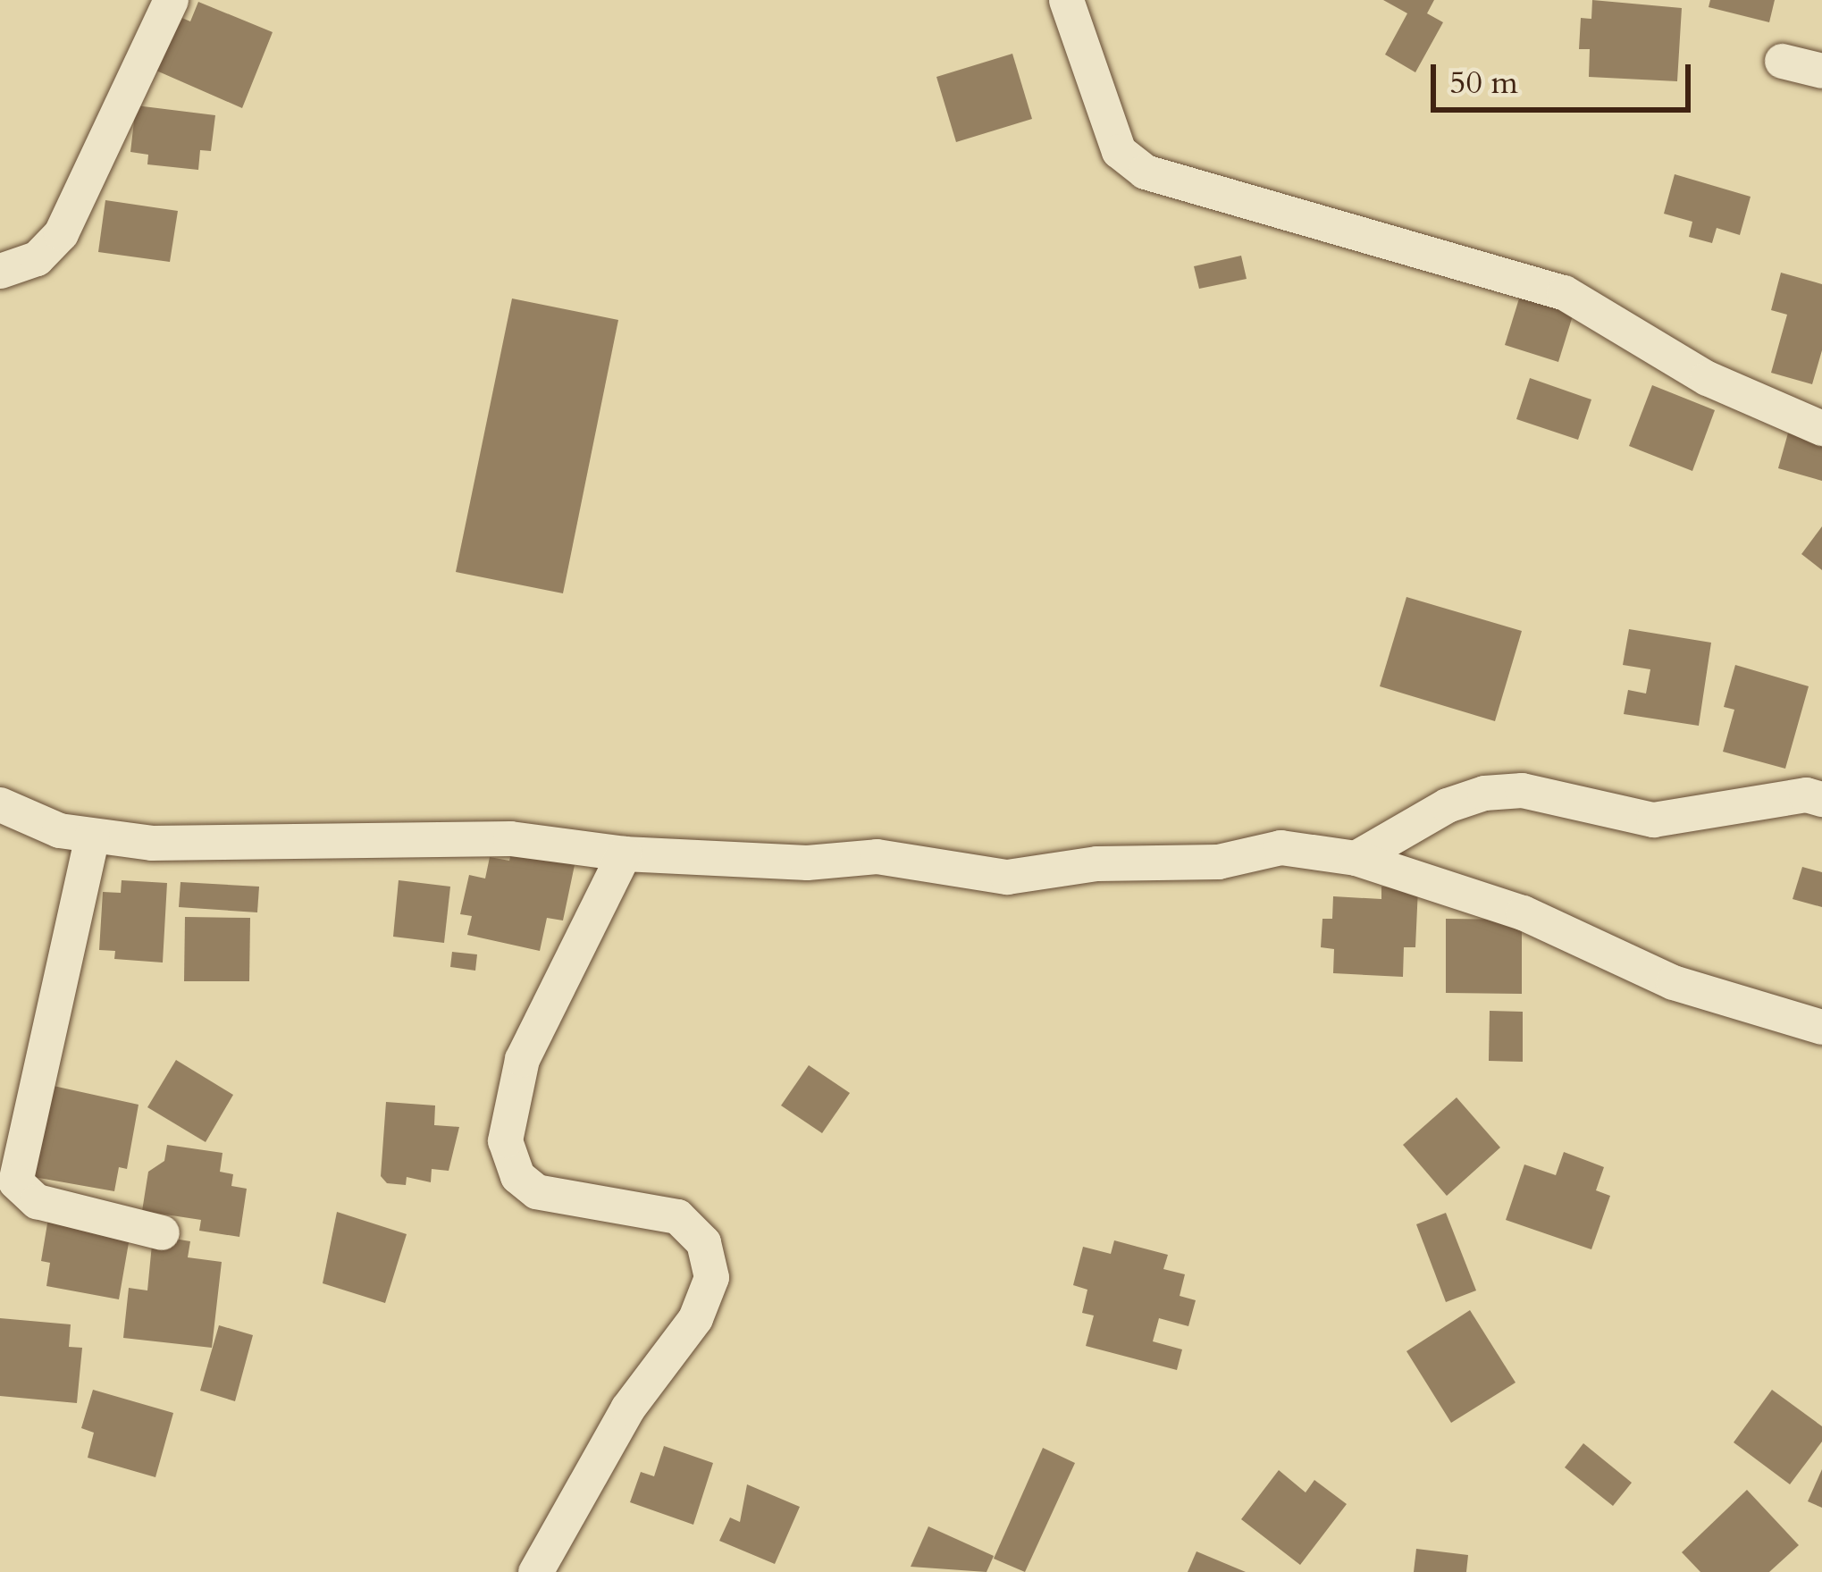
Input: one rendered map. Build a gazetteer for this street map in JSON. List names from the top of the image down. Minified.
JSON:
{"scale_bar":"50 m"}
